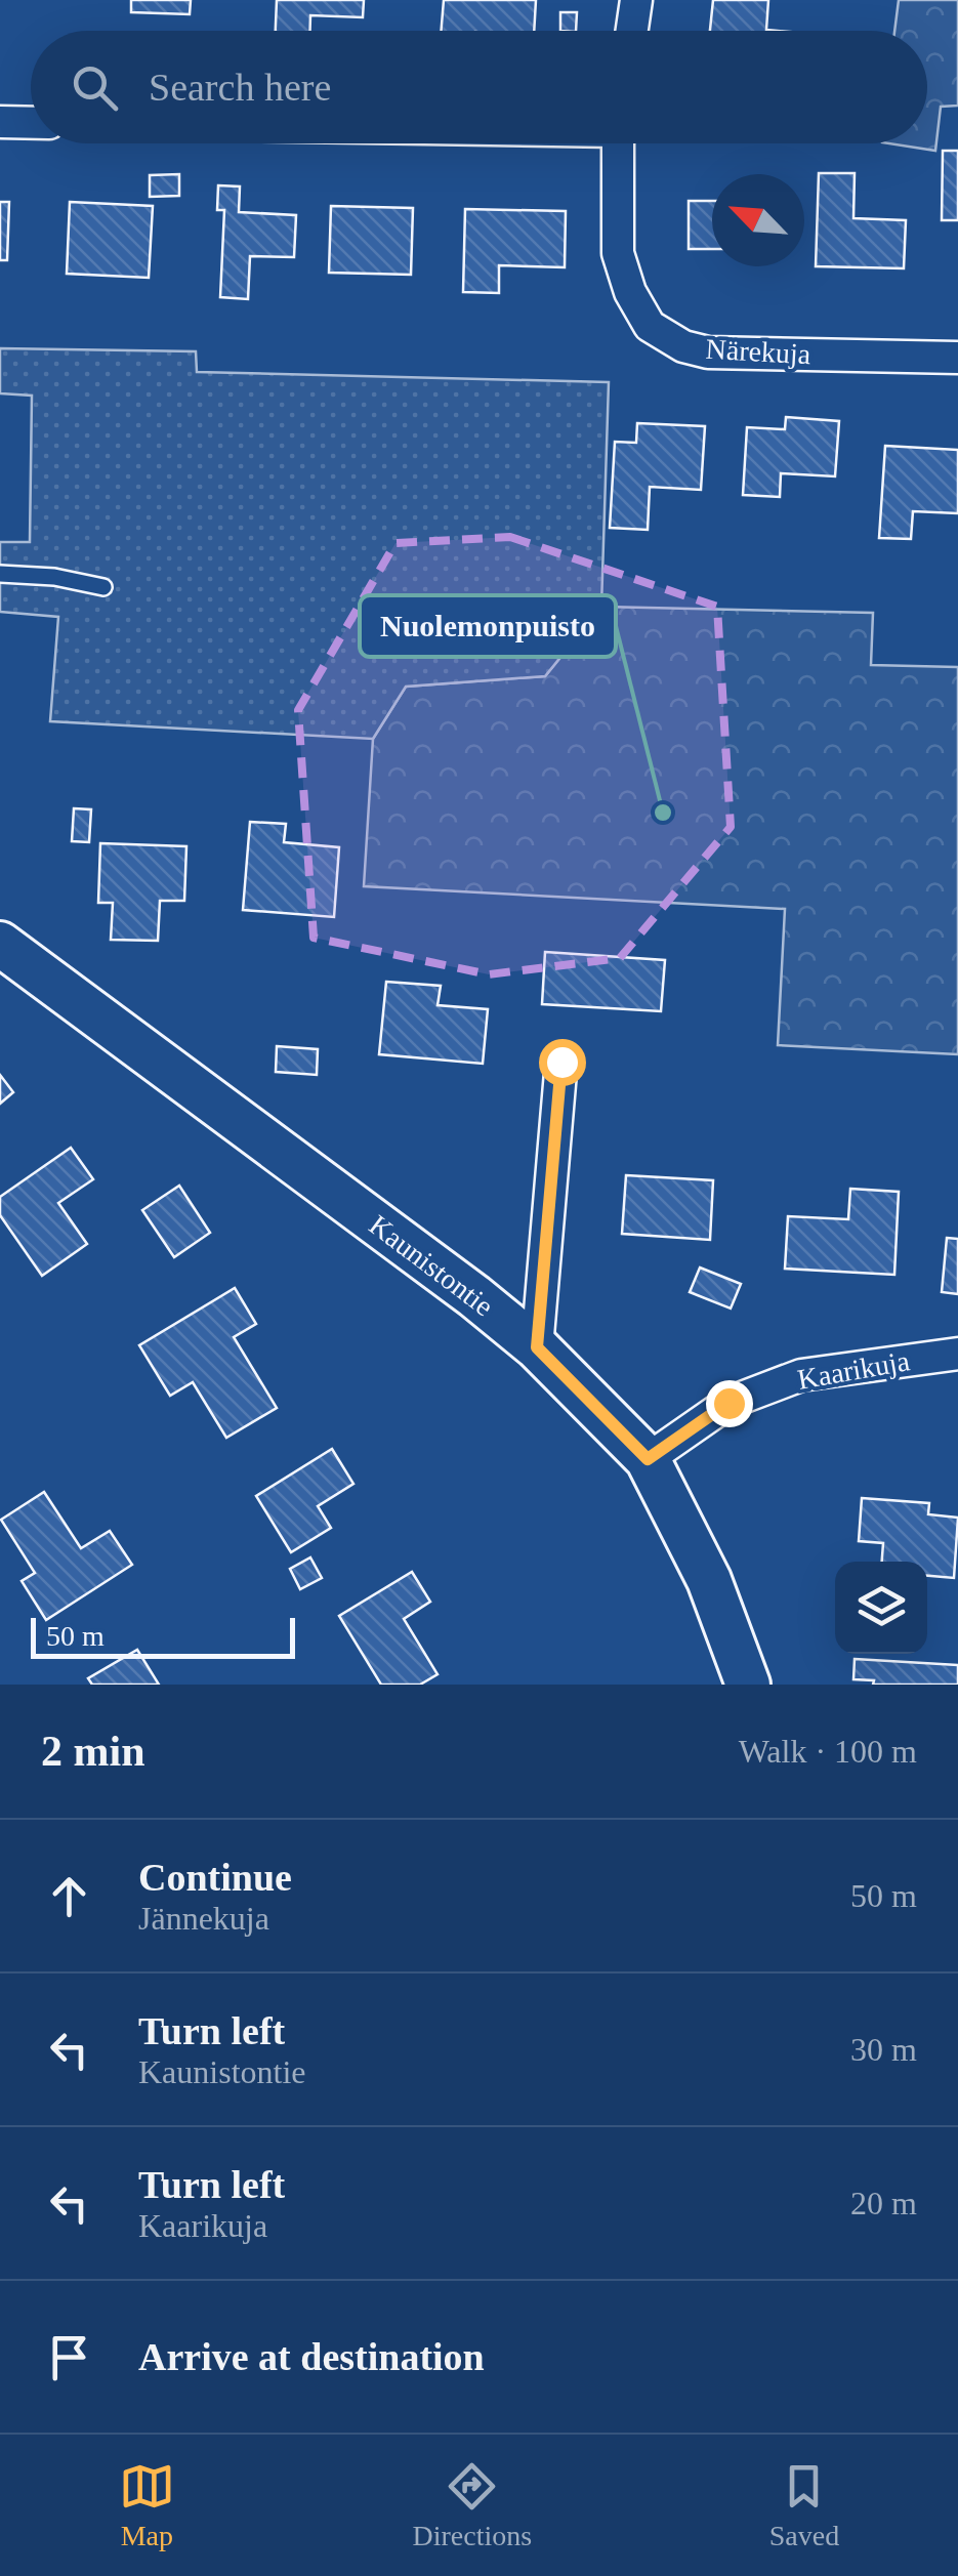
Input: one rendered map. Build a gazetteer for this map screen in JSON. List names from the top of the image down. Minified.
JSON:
{"streets":{"street":["Närekuja","Kaunistontie","Kaarikuja"]},"crossings":[["Kaunistontie","Kaarikuja"]],"places":["Nuolemonpuisto"],"scale_bar":"50 m","north":"top left","page":{"search":"Search here","scale":"50 m","heading":["2 min","Walk · 100 m"],"list":[["Continue","Jännekuja","50 m"],["Turn left","Kaunistontie","30 m"],["Turn left","Kaarikuja","20 m"],"Arrive at destination"],"nav":["Map","Directions","Saved"]}}
